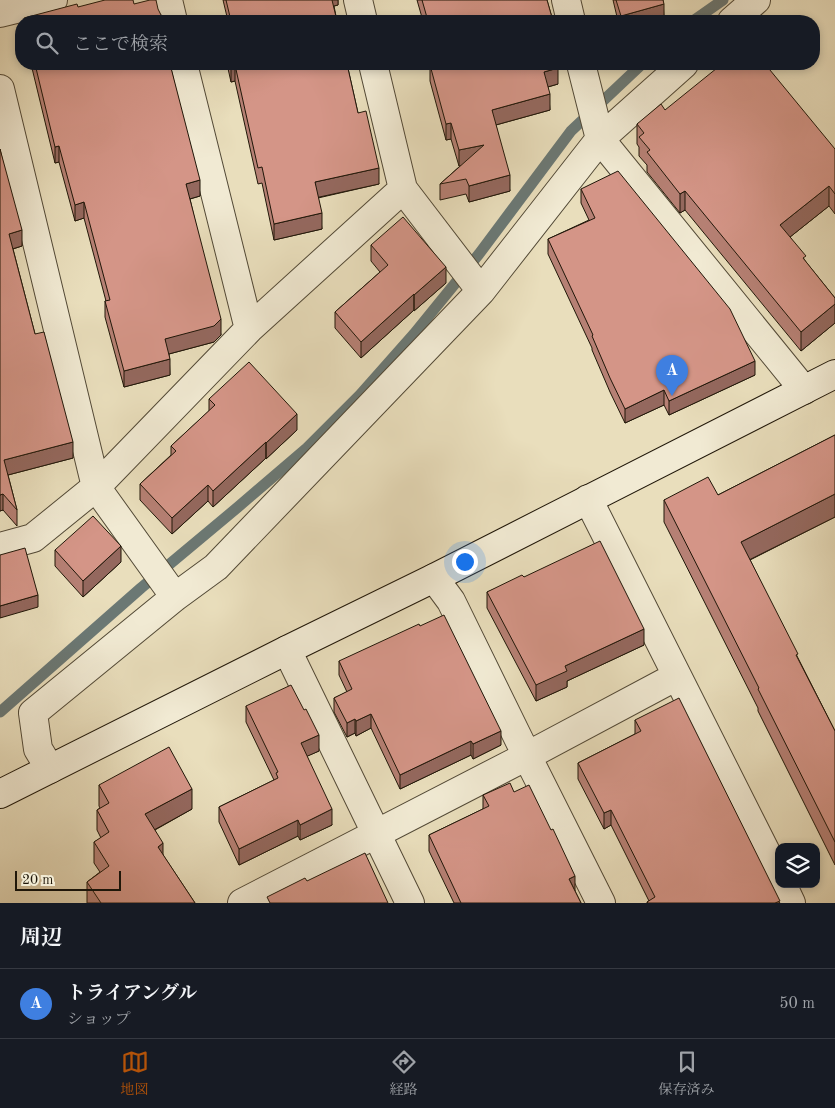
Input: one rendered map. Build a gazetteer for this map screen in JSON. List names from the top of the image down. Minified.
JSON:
{"scale_bar":"20 m","page":{"search":"ここで検索","pins":"A","scale":"20 m","heading":"周辺","list":[{"mark":"A","name":"トライアングル","note":"ショップ","value":"50 m"}],"nav":["地図","経路","保存済み"]}}
